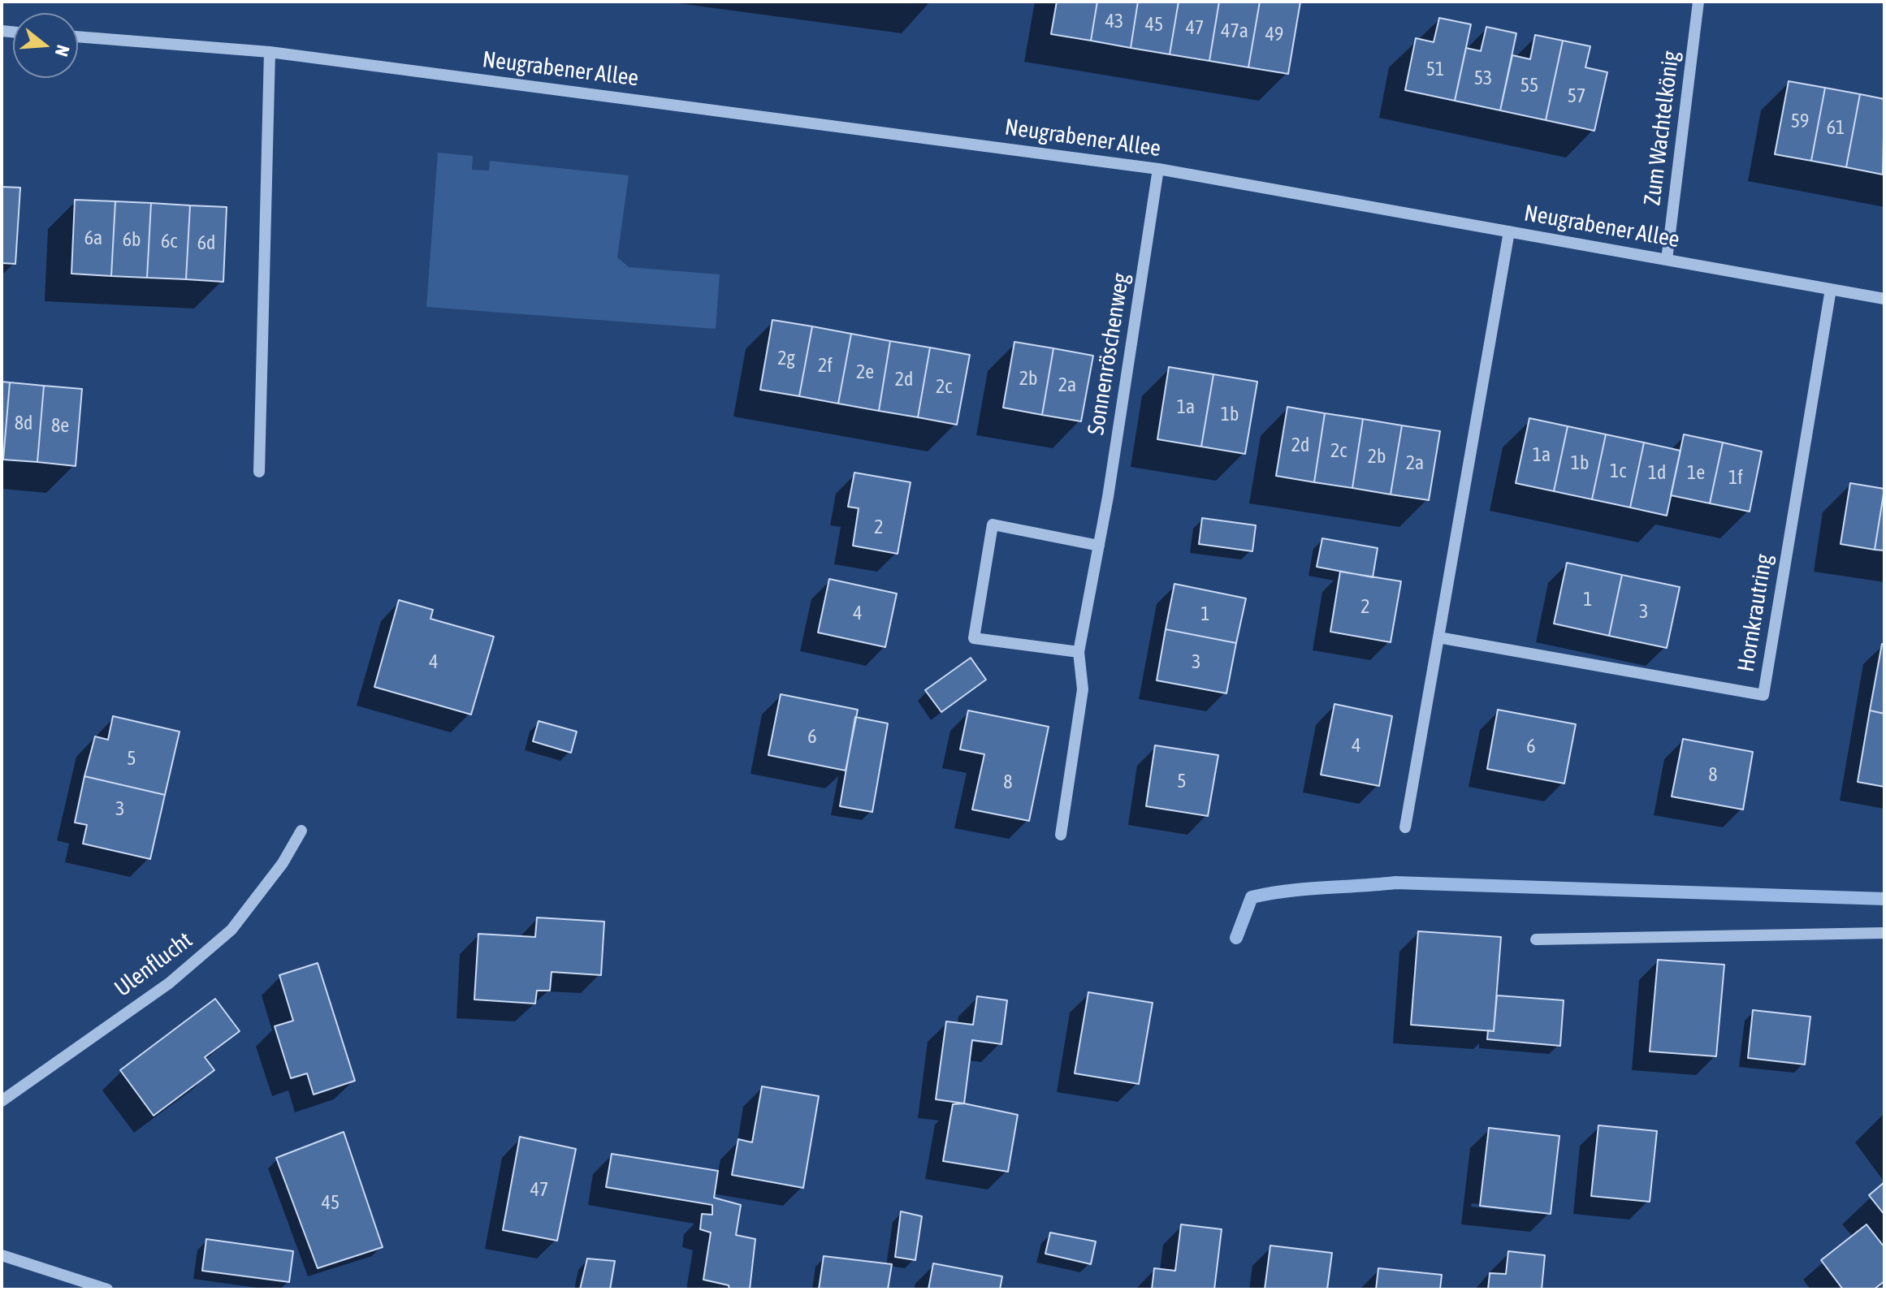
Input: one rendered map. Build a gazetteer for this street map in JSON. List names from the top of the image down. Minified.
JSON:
{"streets":{"street":["Neugrabener Allee","Zum Wachtelkönig","Sonnenröschenweg","Hornkrautring","Ulenflucht"]},"crossings":[["Neugrabener Allee","Zum Wachtelkönig"],["Neugrabener Allee","Sonnenröschenweg"],["Neugrabener Allee","Hornkrautring"]],"house_numbers":["43","45","47","47a","49","51","53","55","57","59","61","6a","6b","6c","6d","2g","2f","2e","2b","2d","2a","2c","1a","1b","8d","8e","2d","2c","1a","2b","2a","1b","1c","1d","1e","1f","2","1","2","3","4","1","4","3","6","4","6","5","8","5","8","3","47","45"],"north":"right"}
